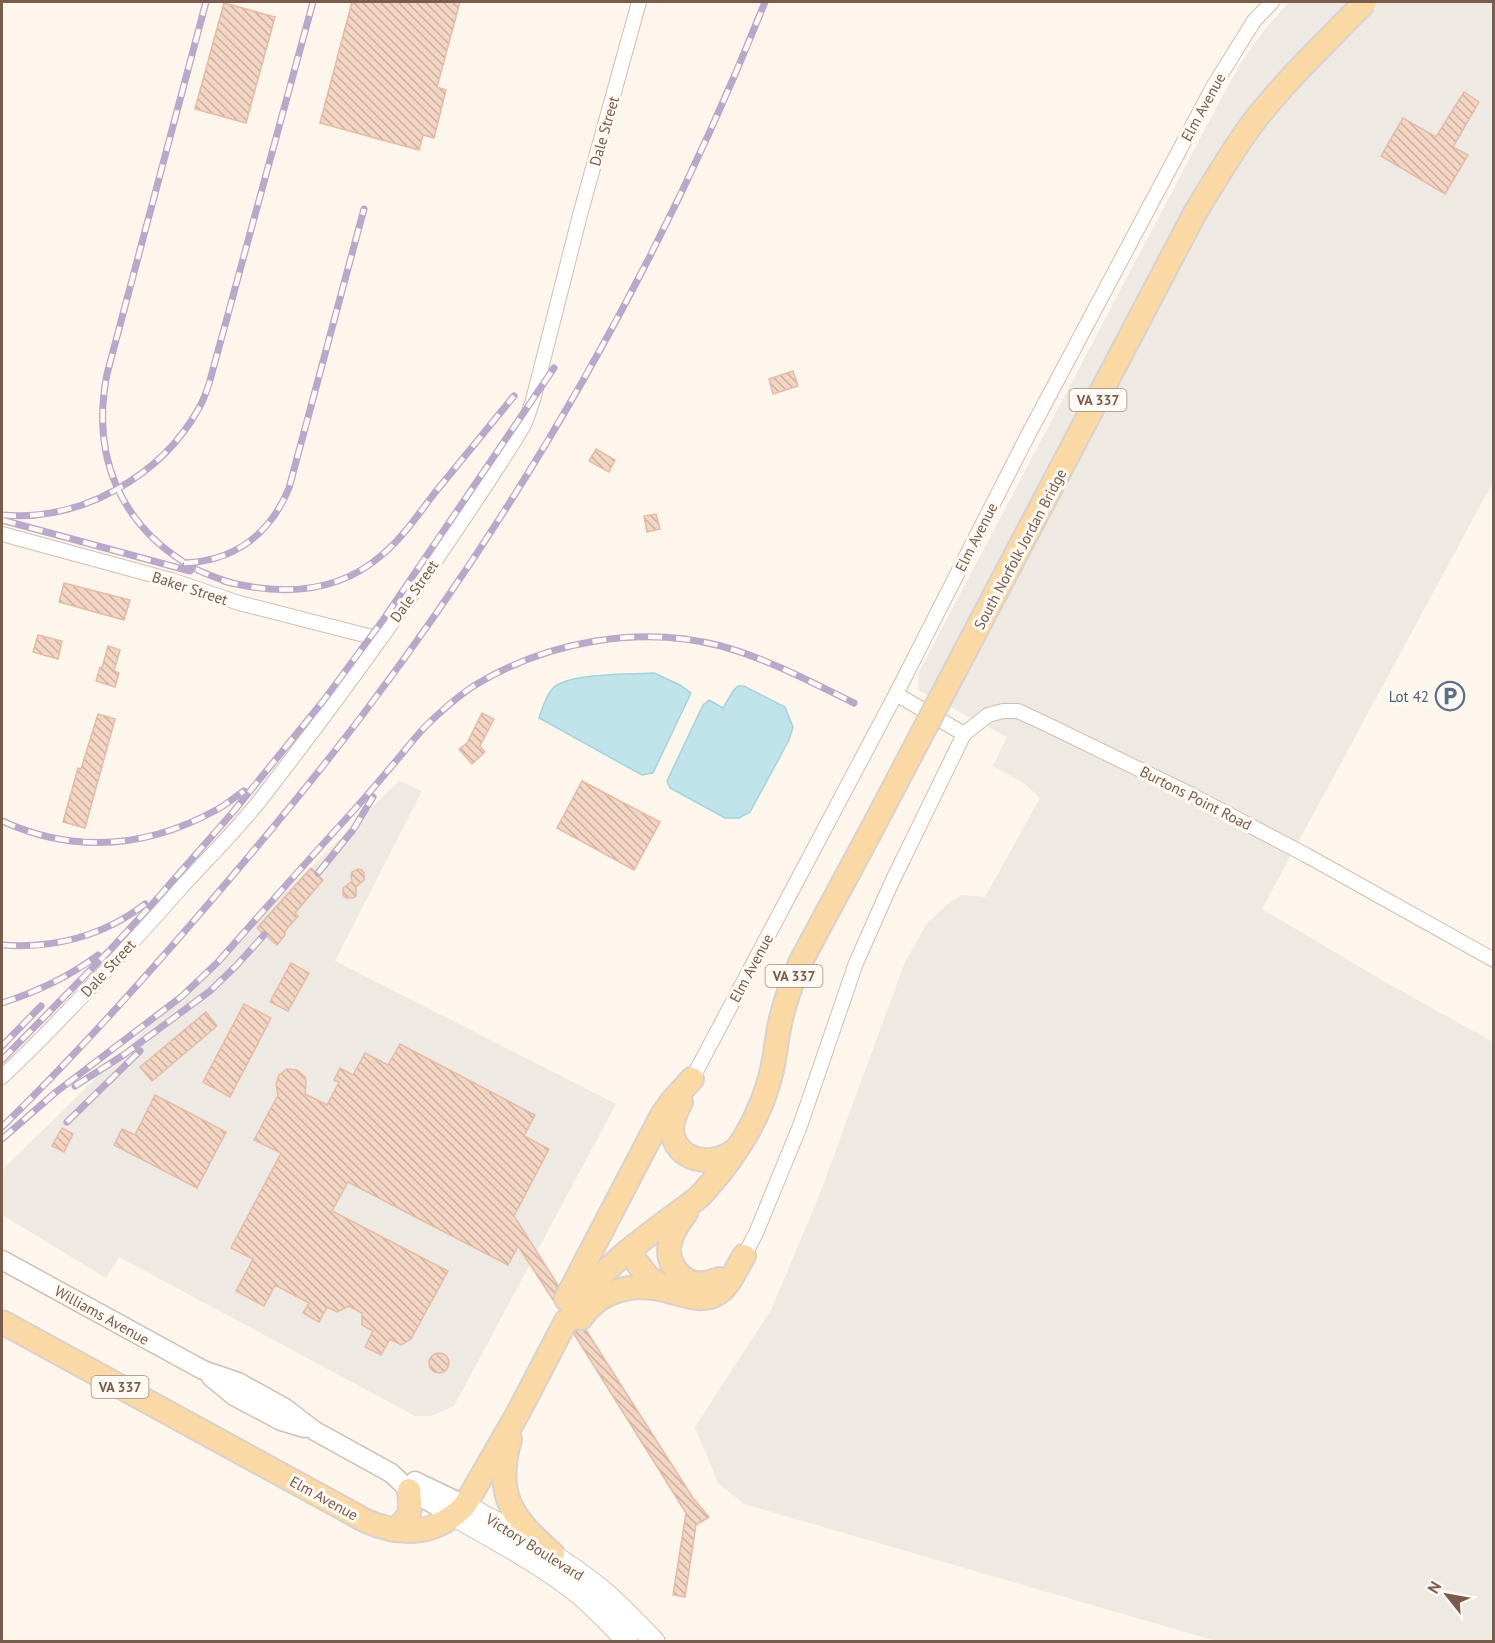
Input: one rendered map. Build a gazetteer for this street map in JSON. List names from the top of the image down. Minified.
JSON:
{"streets":{"main road":["Elm Avenue","VA 337","South Norfolk Jordan Bridge","Victory Boulevard"],"street":["Dale Street","Baker Street","Burtons Point Road","Williams Avenue"]},"crossings":[["Elm Avenue","Williams Avenue"],["Elm Avenue","Victory Boulevard"],["Dale Street","Baker Street"],["VA 337","South Norfolk Jordan Bridge"],["Williams Avenue","Victory Boulevard"]],"places":{"parking":["Lot 42"]},"north":"top left"}
